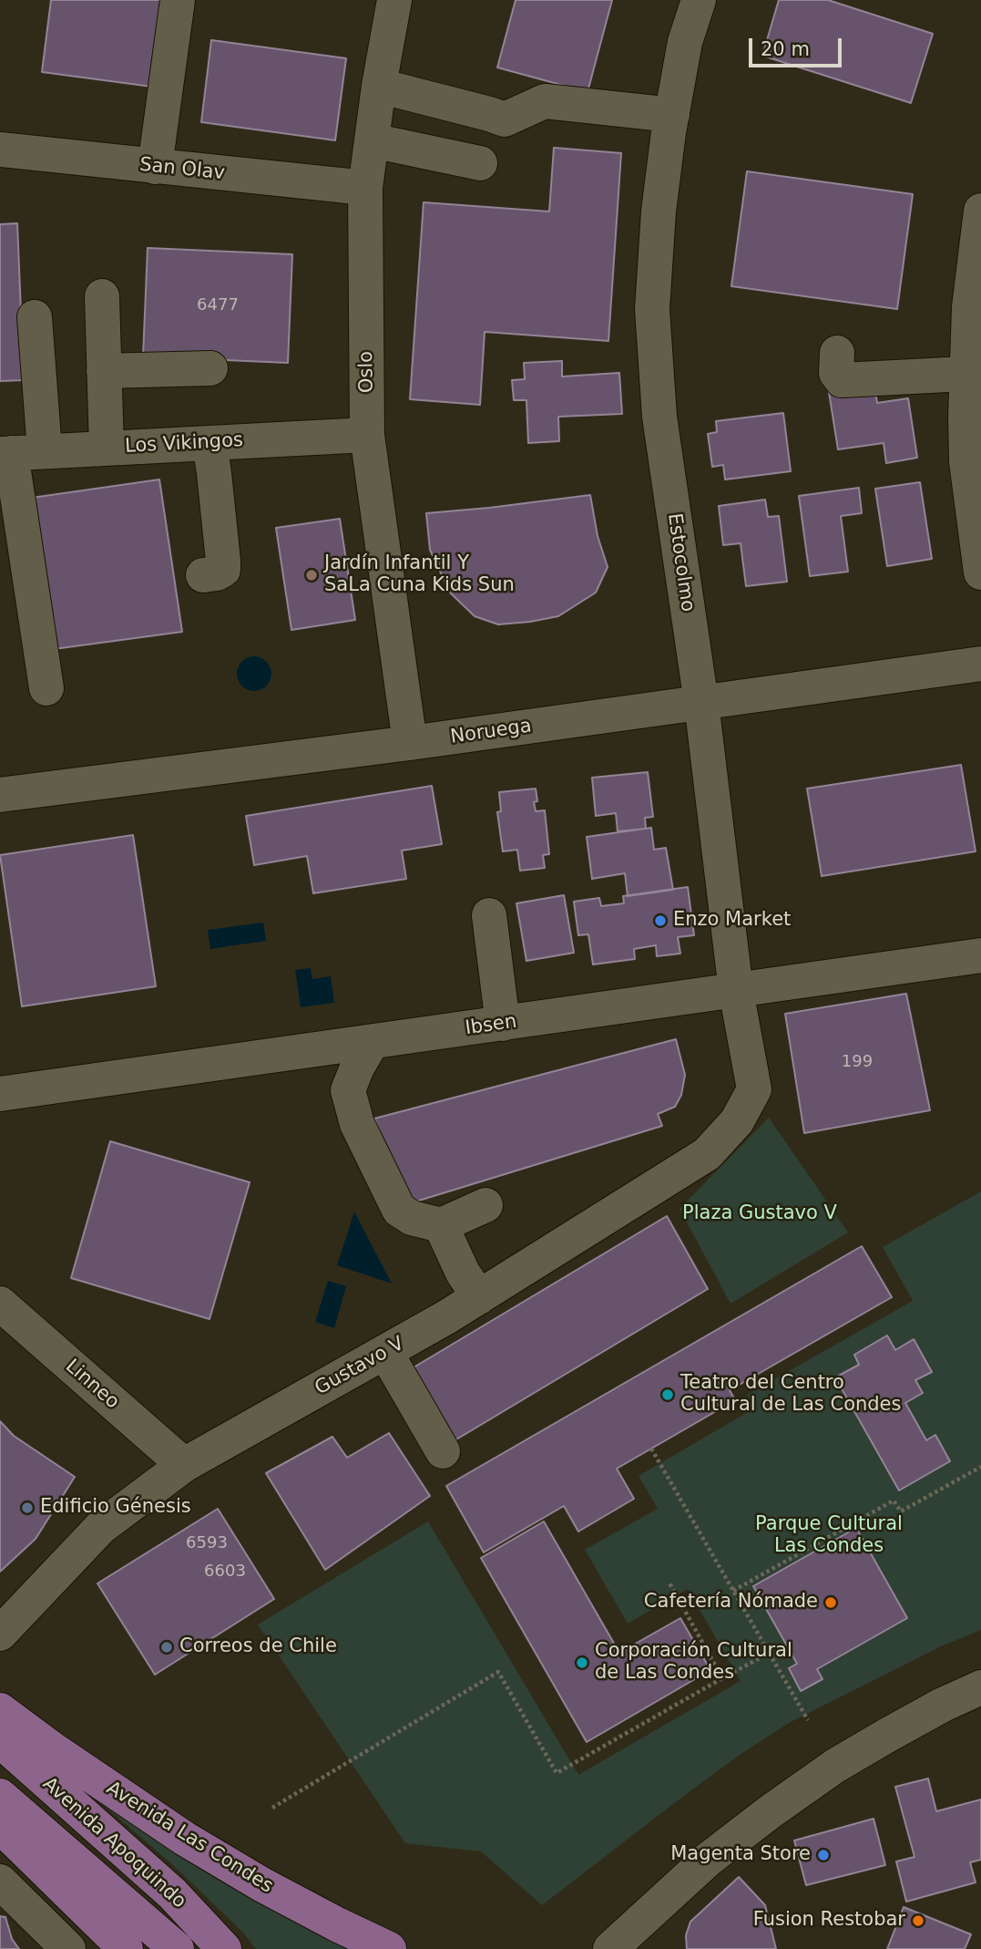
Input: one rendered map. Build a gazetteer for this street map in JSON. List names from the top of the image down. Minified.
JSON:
{"streets":{"main road":["Avenida Las Condes","Avenida Apoquindo"],"street":["San Olav","Oslo","Los Vikingos","Estocolmo","Noruega","Ibsen","Gustavo V","Linneo"]},"crossings":[["San Olav","Oslo"],["Oslo","Los Vikingos"],["Oslo","Noruega"],["Estocolmo","Noruega"],["Estocolmo","Ibsen"],["Estocolmo","Gustavo V"],["Gustavo V","Linneo"]],"parks":["Plaza Gustavo V","Parque Cultural Las Condes"],"places":["Jardín Infantil Y SaLa Cuna Kids Sun","Enzo Market","Teatro del Centro Cultural de Las Condes","Edificio Génesis","Cafetería Nómade","Correos de Chile","Corporación Cultural de Las Condes","Magenta Store","Fusion Restobar"],"house_numbers":["6477","199","6593","6603"],"scale_bar":"20 m"}
